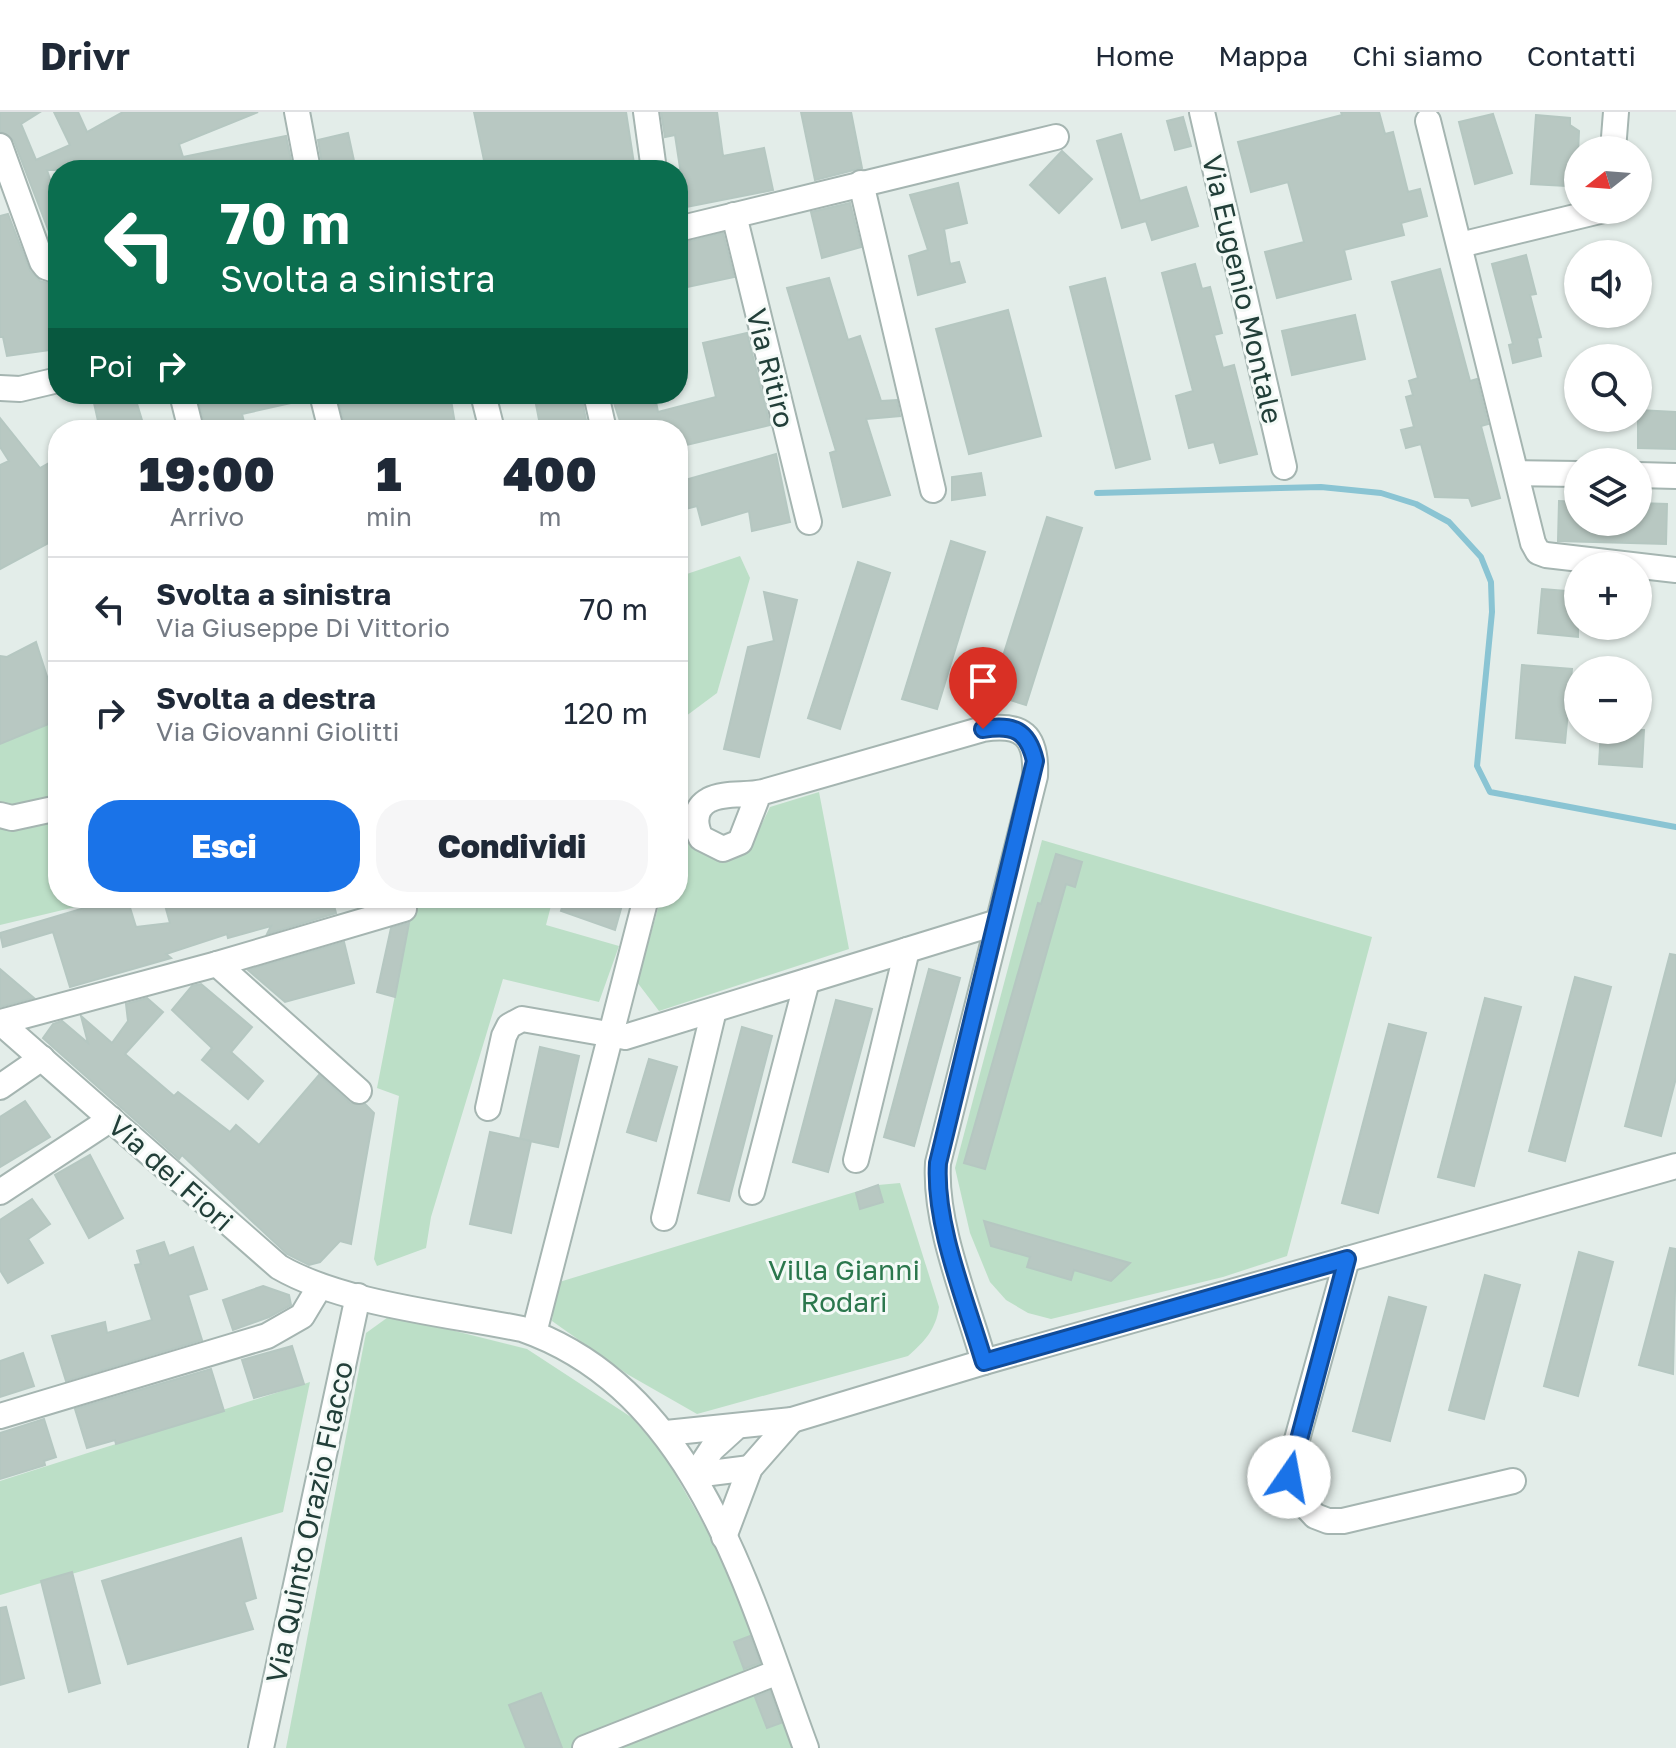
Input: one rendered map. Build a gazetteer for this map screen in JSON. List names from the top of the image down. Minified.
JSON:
{"streets":{"street":["Via Eugenio Montale","Via Ritiro","Via dei Fiori","Via Quinto Orazio Flacco"]},"crossings":[["Via dei Fiori","Via Quinto Orazio Flacco"]],"parks":["Villa Gianni Rodari"],"north":"left","page":{"header":"Drivr","nav":["Home","Mappa","Chi siamo","Contatti"],"map_buttons":["+","−"],"turn":["70 m","Svolta a sinistra"],"then":"Poi","eta":["19:00","Arrivo","1","min","400","m"],"list":[{"name":"Svolta a sinistra","note":"Via Giuseppe Di Vittorio","value":"70 m"},{"name":"Svolta a destra","note":"Via Giovanni Giolitti","value":"120 m"}],"buttons":["Esci","Condividi"]}}
